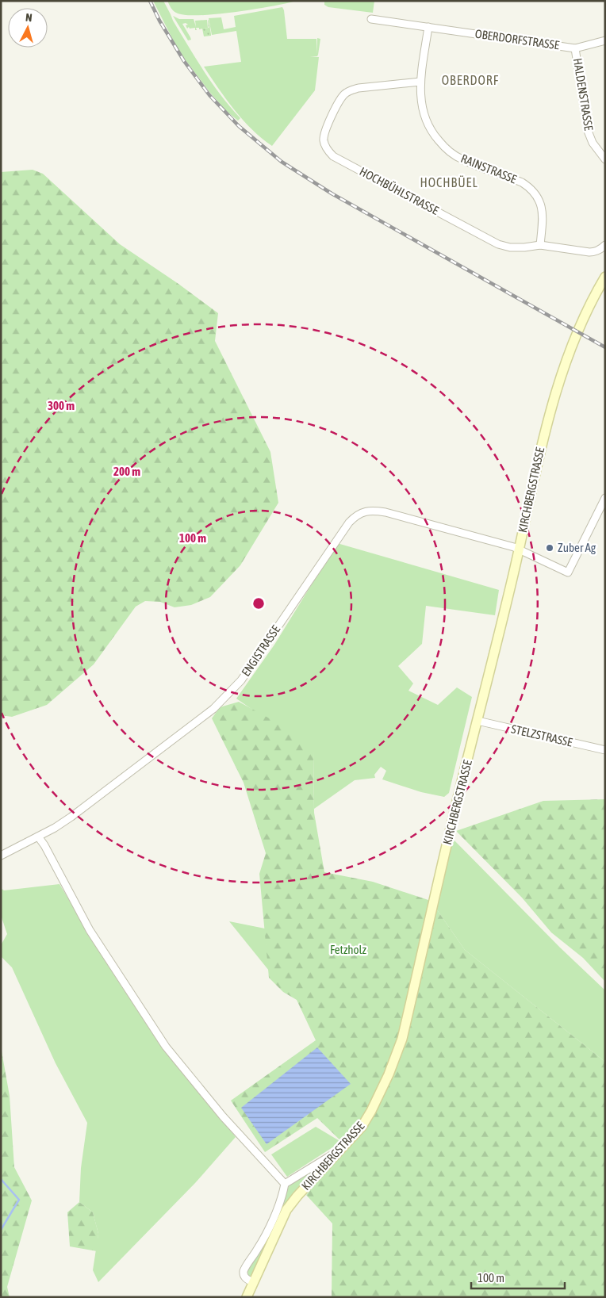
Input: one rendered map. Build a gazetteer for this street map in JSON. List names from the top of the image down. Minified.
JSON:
{"streets":{"main road":["KIRCHBERGSTRASSE"],"street":["OBERDORFSTRASSE","HALDENSTRASSE","RAINSTRASSE","HOCHBÜHLSTRASSE","ENGISTRASSE","STELZSTRASSE"]},"crossings":[["OBERDORFSTRASSE","HALDENSTRASSE"],["OBERDORFSTRASSE","RAINSTRASSE"],["RAINSTRASSE","HOCHBÜHLSTRASSE"],["KIRCHBERGSTRASSE","ENGISTRASSE"],["KIRCHBERGSTRASSE","STELZSTRASSE"]],"districts":["OBERDORF","HOCHBÜEL"],"parks":["Fetzholz"],"places":["Zuber Ag"],"scale_bar":"100 m","north":"top","rings":["300 m","200 m","100 m"]}
